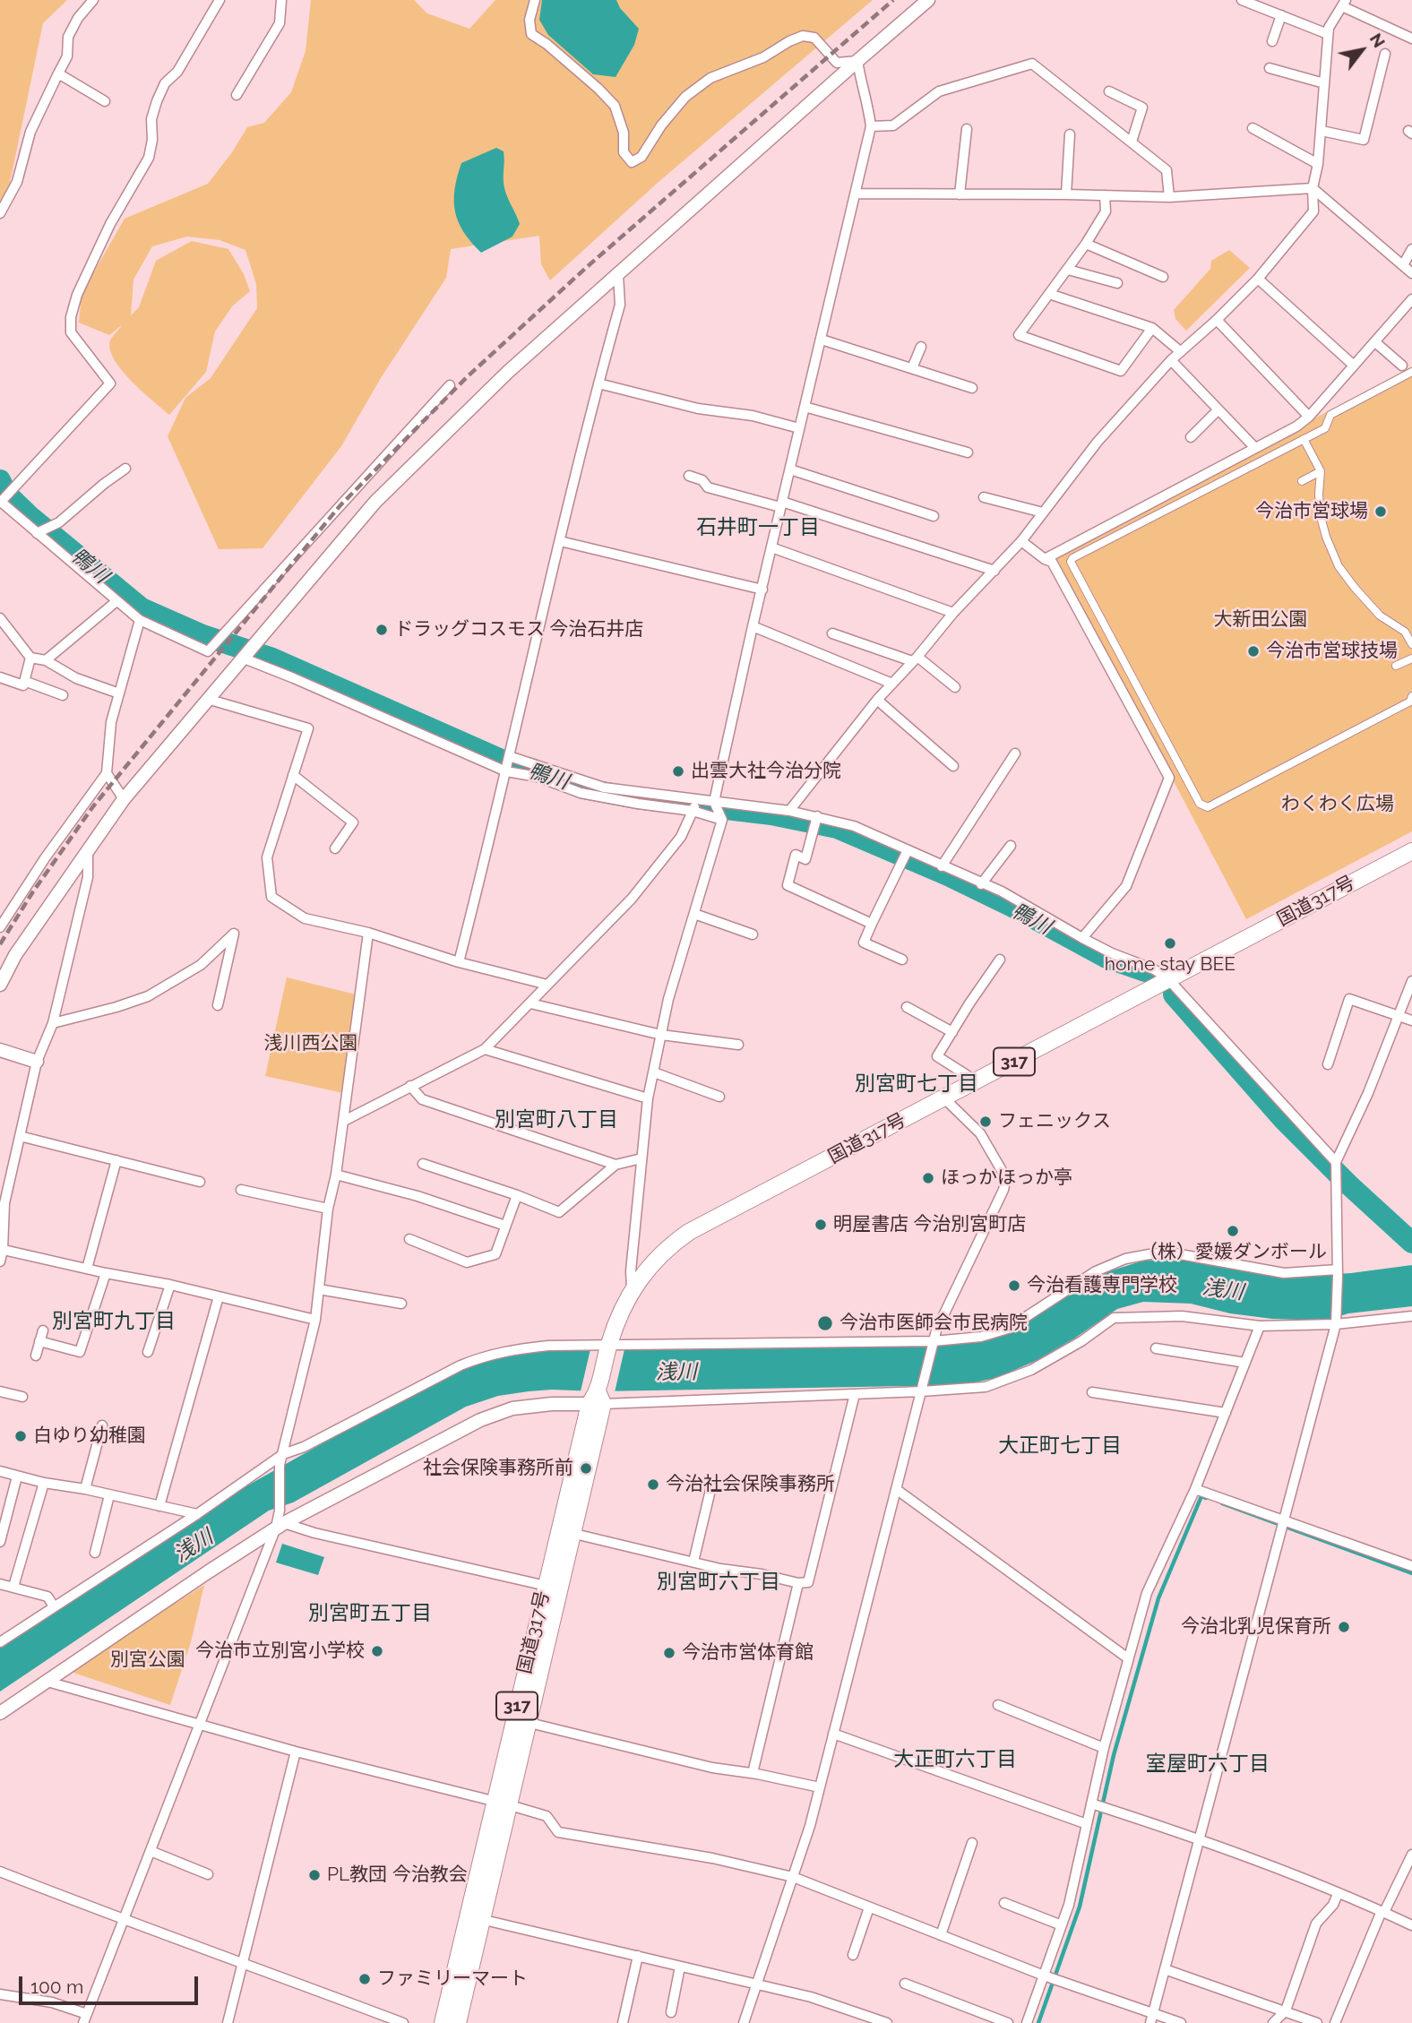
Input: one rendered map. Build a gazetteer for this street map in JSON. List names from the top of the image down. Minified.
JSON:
{"streets":{"highway":["国道317号","317"]},"districts":["石井町一丁目","別宮町七丁目","別宮町八丁目","別宮町九丁目","大正町七丁目","別宮町六丁目","別宮町五丁目","大正町六丁目","室屋町六丁目"],"water":["鴨川","浅川"],"parks":["大新田公園","わくわく広場","浅川西公園","別宮公園"],"places":["今治市営球場","ドラッグコスモス 今治石井店","今治市営球技場","出雲大社今治分院","home stay BEE","フェニックス","ほっかほっか亭","明屋書店 今治別宮町店","（株）愛媛ダンボール","今治看護専門学校","今治市医師会市民病院","白ゆり幼稚園","社会保険事務所前","今治社会保険事務所","今治北乳児保育所","今治市立別宮小学校","今治市営体育館","PL教団 今治教会","ファミリーマート"],"scale_bar":"100 m","north":"top right"}
